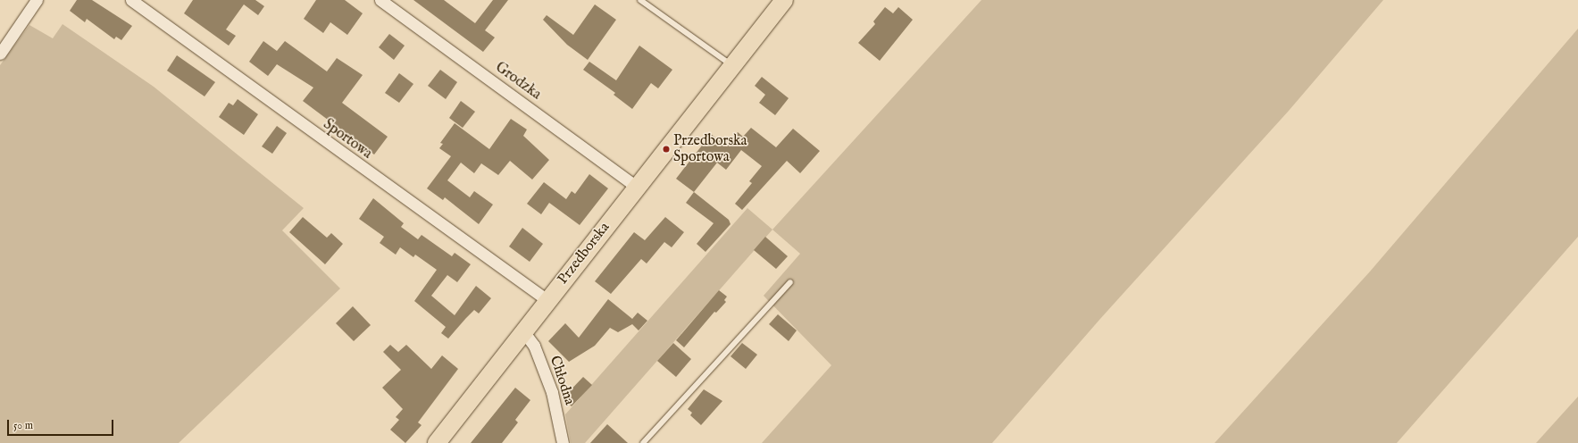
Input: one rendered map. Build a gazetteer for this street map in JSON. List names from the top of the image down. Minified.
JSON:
{"streets":{"main road":["Przedborska"],"street":["Grodzka","Sportowa","Chłodna"]},"crossings":[["Grodzka","Przedborska"],["Sportowa","Przedborska"],["Przedborska","Chłodna"]],"places":["Przedborska Sportowa"],"scale_bar":"50 m"}
